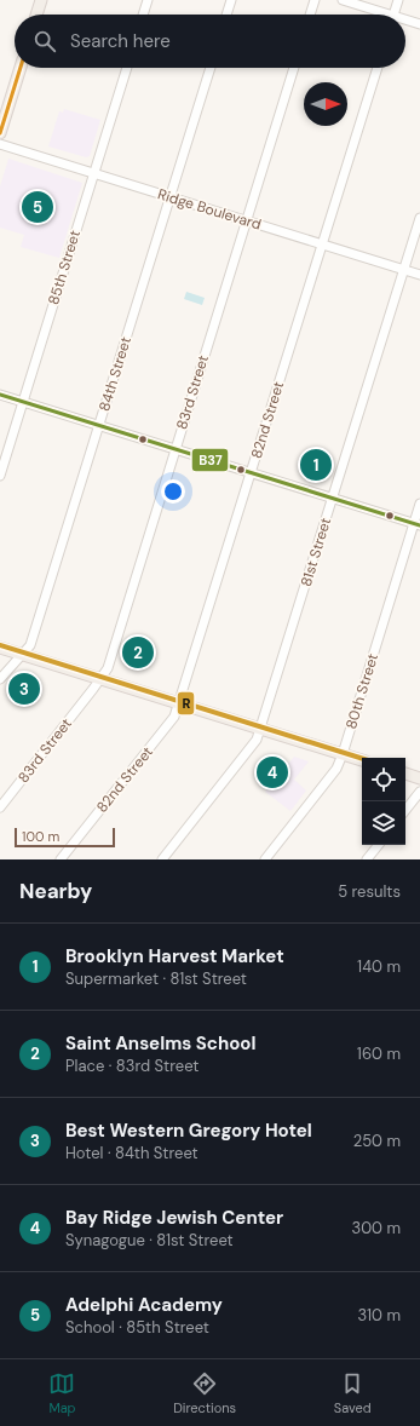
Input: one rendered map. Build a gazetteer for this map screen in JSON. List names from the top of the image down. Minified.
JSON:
{"streets":{"street":["Ridge Boulevard","85th Street","84th Street","83rd Street","82nd Street","81st Street","80th Street"]},"crossings":[["Ridge Boulevard","85th Street"],["Ridge Boulevard","84th Street"],["Ridge Boulevard","83rd Street"],["Ridge Boulevard","82nd Street"],["Ridge Boulevard","81st Street"]],"lines":["transit line B37","transit line R"],"scale_bar":"100 m","north":"right","page":{"search":"Search here","pins":["5","1","2","3","4"],"scale":"100 m","heading":["Nearby","5 results"],"list":[{"mark":"1","name":"Brooklyn Harvest Market","note":"Supermarket · 81st Street","value":"140 m"},{"mark":"2","name":"Saint Anselms School","note":"Place · 83rd Street","value":"160 m"},{"mark":"3","name":"Best Western Gregory Hotel","note":"Hotel · 84th Street","value":"250 m"},{"mark":"4","name":"Bay Ridge Jewish Center","note":"Synagogue · 81st Street","value":"300 m"},{"mark":"5","name":"Adelphi Academy","note":"School · 85th Street","value":"310 m"}],"nav":["Map","Directions","Saved"]}}
